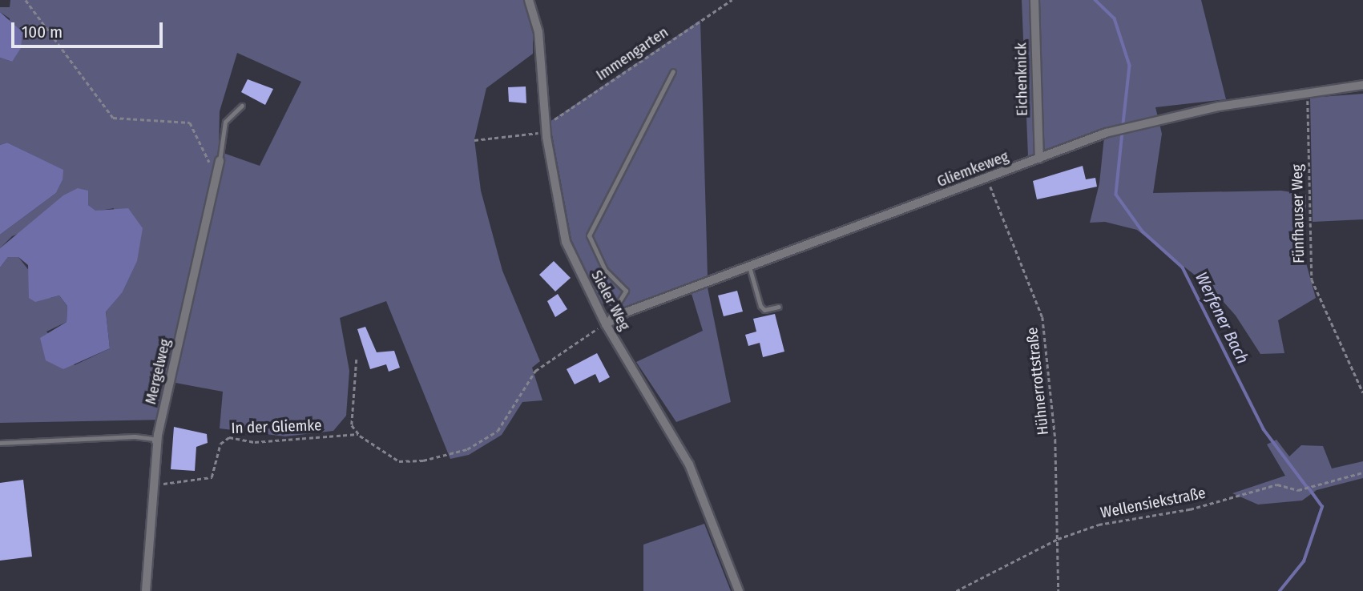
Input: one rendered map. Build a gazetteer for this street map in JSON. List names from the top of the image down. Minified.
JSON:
{"streets":{"street":["Eichenknick","Gliemkeweg","Sieler Weg","Mergelweg"],"path":["Immengarten","Fünfhauser Weg","Hühnerrottstraße","In der Gliemke","Wellensiekstraße"]},"crossings":[["Immengarten","Sieler Weg"],["Eichenknick","Gliemkeweg"],["Gliemkeweg","Fünfhauser Weg"],["Gliemkeweg","Sieler Weg"],["Gliemkeweg","Hühnerrottstraße"],["Mergelweg","In der Gliemke"],["Hühnerrottstraße","Wellensiekstraße"]],"water":["Werfener Bach"],"scale_bar":"100 m"}
